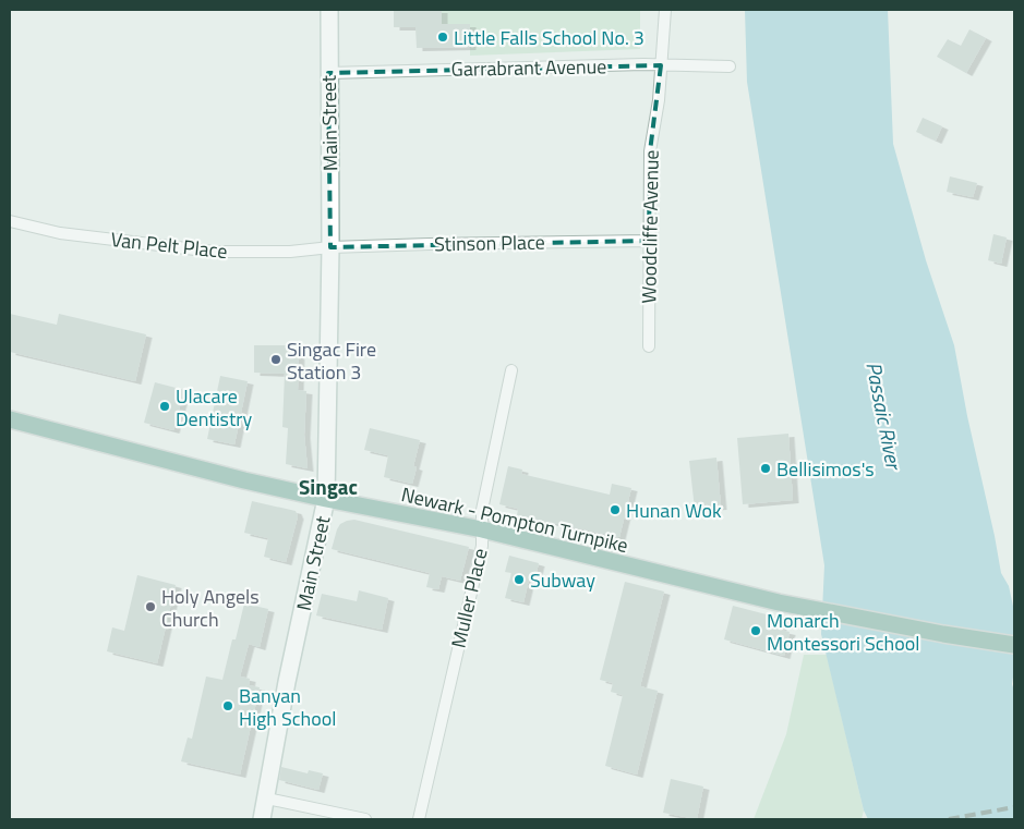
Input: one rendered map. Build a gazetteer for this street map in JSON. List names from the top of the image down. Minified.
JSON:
{"streets":{"main road":["Main Street","Newark - Pompton Turnpike"],"street":["Garrabrant Avenue","Woodcliffe Avenue","Stinson Place","Van Pelt Place","Muller Place"]},"crossings":[["Garrabrant Avenue","Main Street"],["Garrabrant Avenue","Woodcliffe Avenue"],["Main Street","Stinson Place"],["Main Street","Van Pelt Place"],["Main Street","Newark - Pompton Turnpike"],["Woodcliffe Avenue","Stinson Place"],["Stinson Place","Van Pelt Place"],["Newark - Pompton Turnpike","Muller Place"]],"districts":["Singac"],"water":["Passaic River"],"places":["Little Falls School No. 3","Singac Fire Station 3","Ulacare Dentistry","Bellisimos's","Hunan Wok","Subway","Holy Angels Church","Monarch Montessori School","Banyan High School"]}
